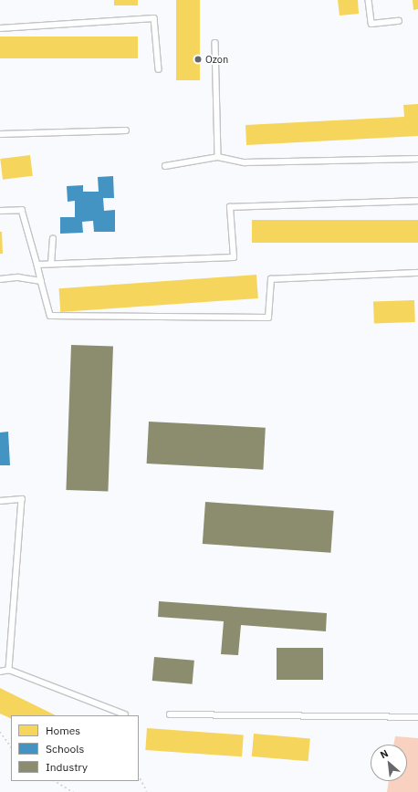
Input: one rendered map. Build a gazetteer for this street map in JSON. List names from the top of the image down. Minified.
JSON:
{"places":["Ozon"],"legend":["Homes","Schools","Industry"],"north":"top left"}
